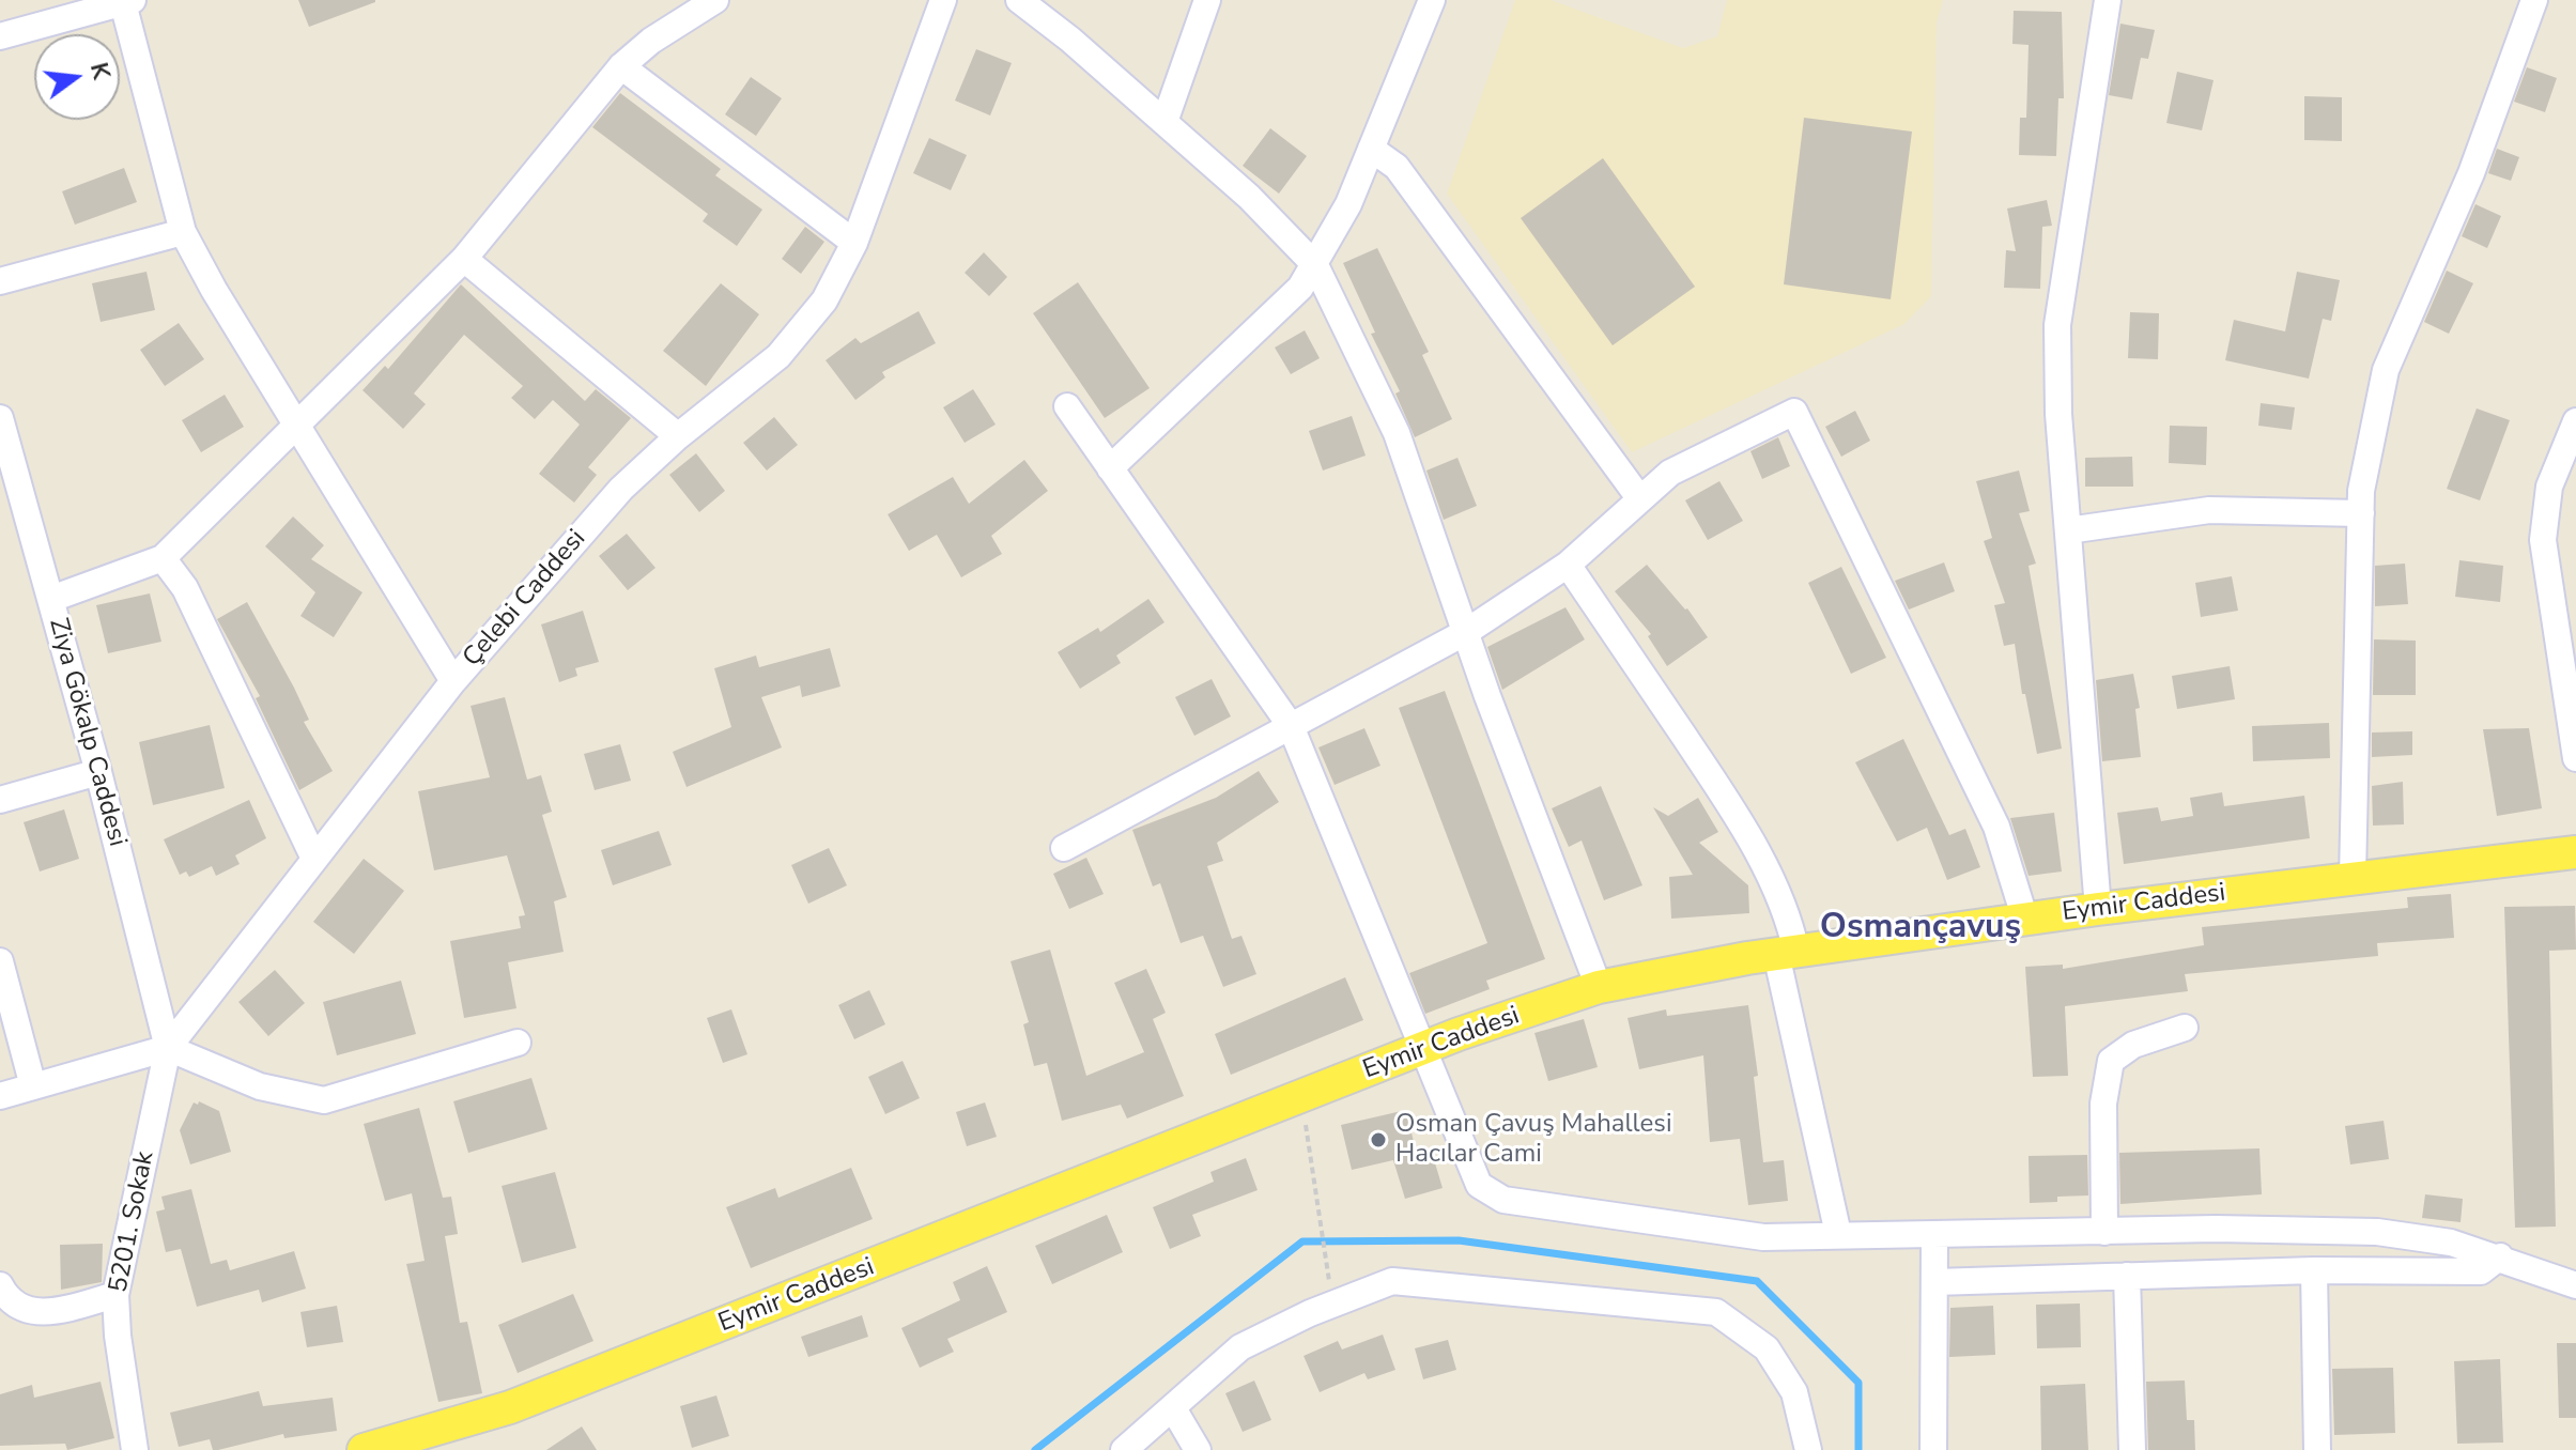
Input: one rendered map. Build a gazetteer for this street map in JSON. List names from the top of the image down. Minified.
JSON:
{"streets":{"main road":["Eymir Caddesi"],"street":["Çelebi Caddesi","Ziya Gökalp Caddesi","5201. Sokak"]},"crossings":[["Çelebi Caddesi","Ziya Gökalp Caddesi"],["Çelebi Caddesi","5201. Sokak"],["Ziya Gökalp Caddesi","5201. Sokak"]],"districts":["Osmançavuş"],"places":["Osman Çavuş Mahallesi Hacılar Cami"],"north":"right"}
